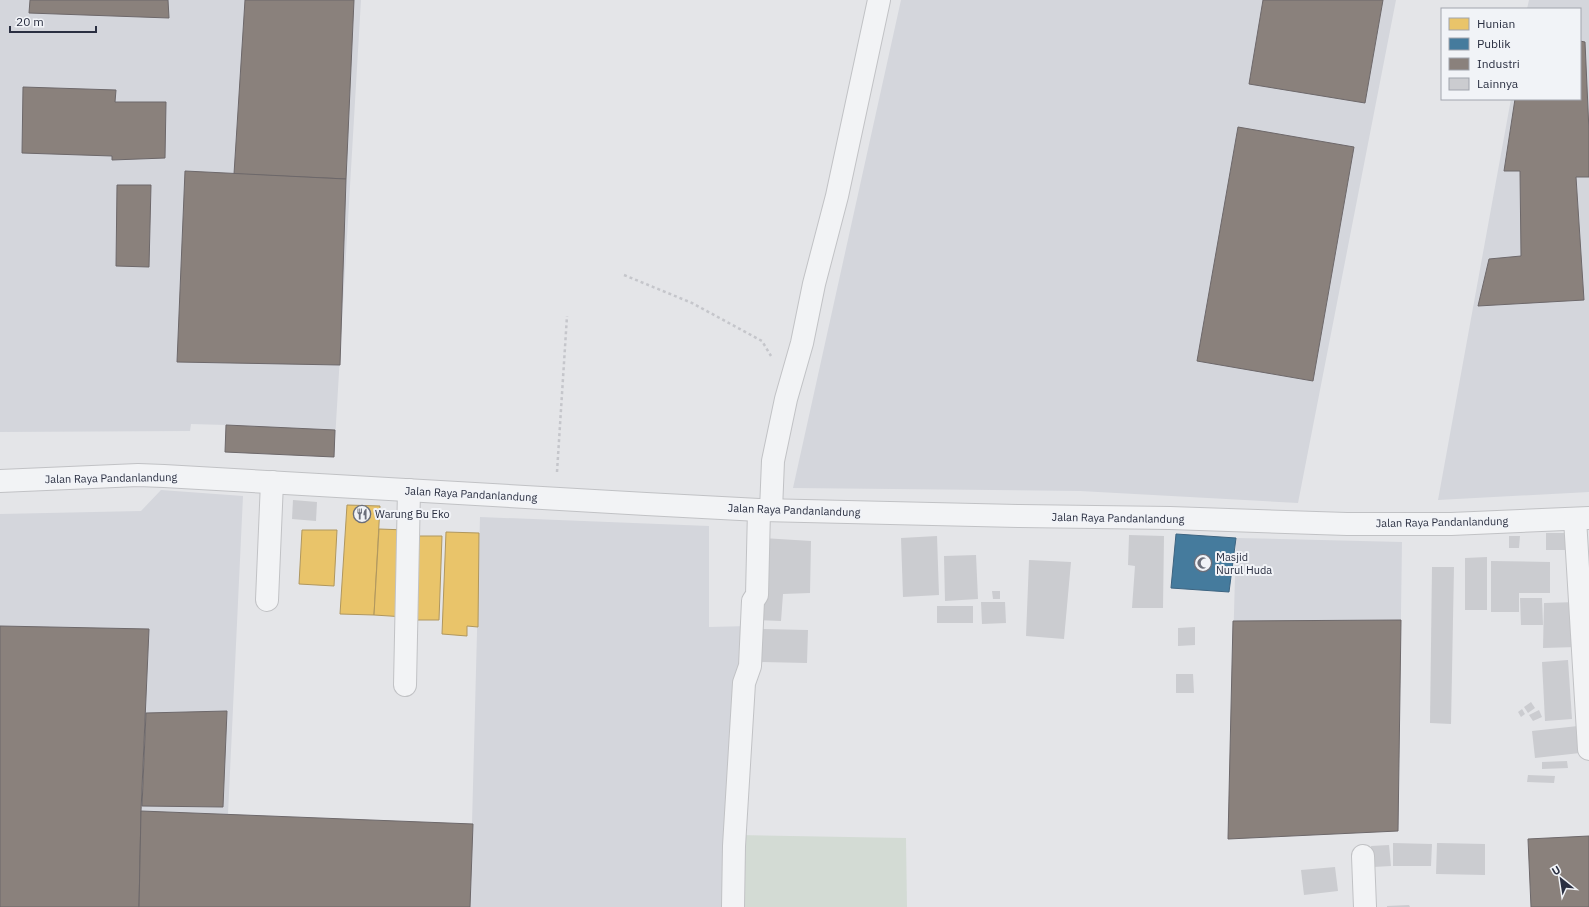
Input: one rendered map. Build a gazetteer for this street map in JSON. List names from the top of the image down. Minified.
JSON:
{"streets":{"street":["Jalan Raya Pandanlandung"]},"places":{"restaurant":["Warung Bu Eko"],"mosque":["Masjid Nurul Huda"]},"legend":["Hunian","Publik","Industri","Lainnya"],"scale_bar":"20 m","north":"top left"}
